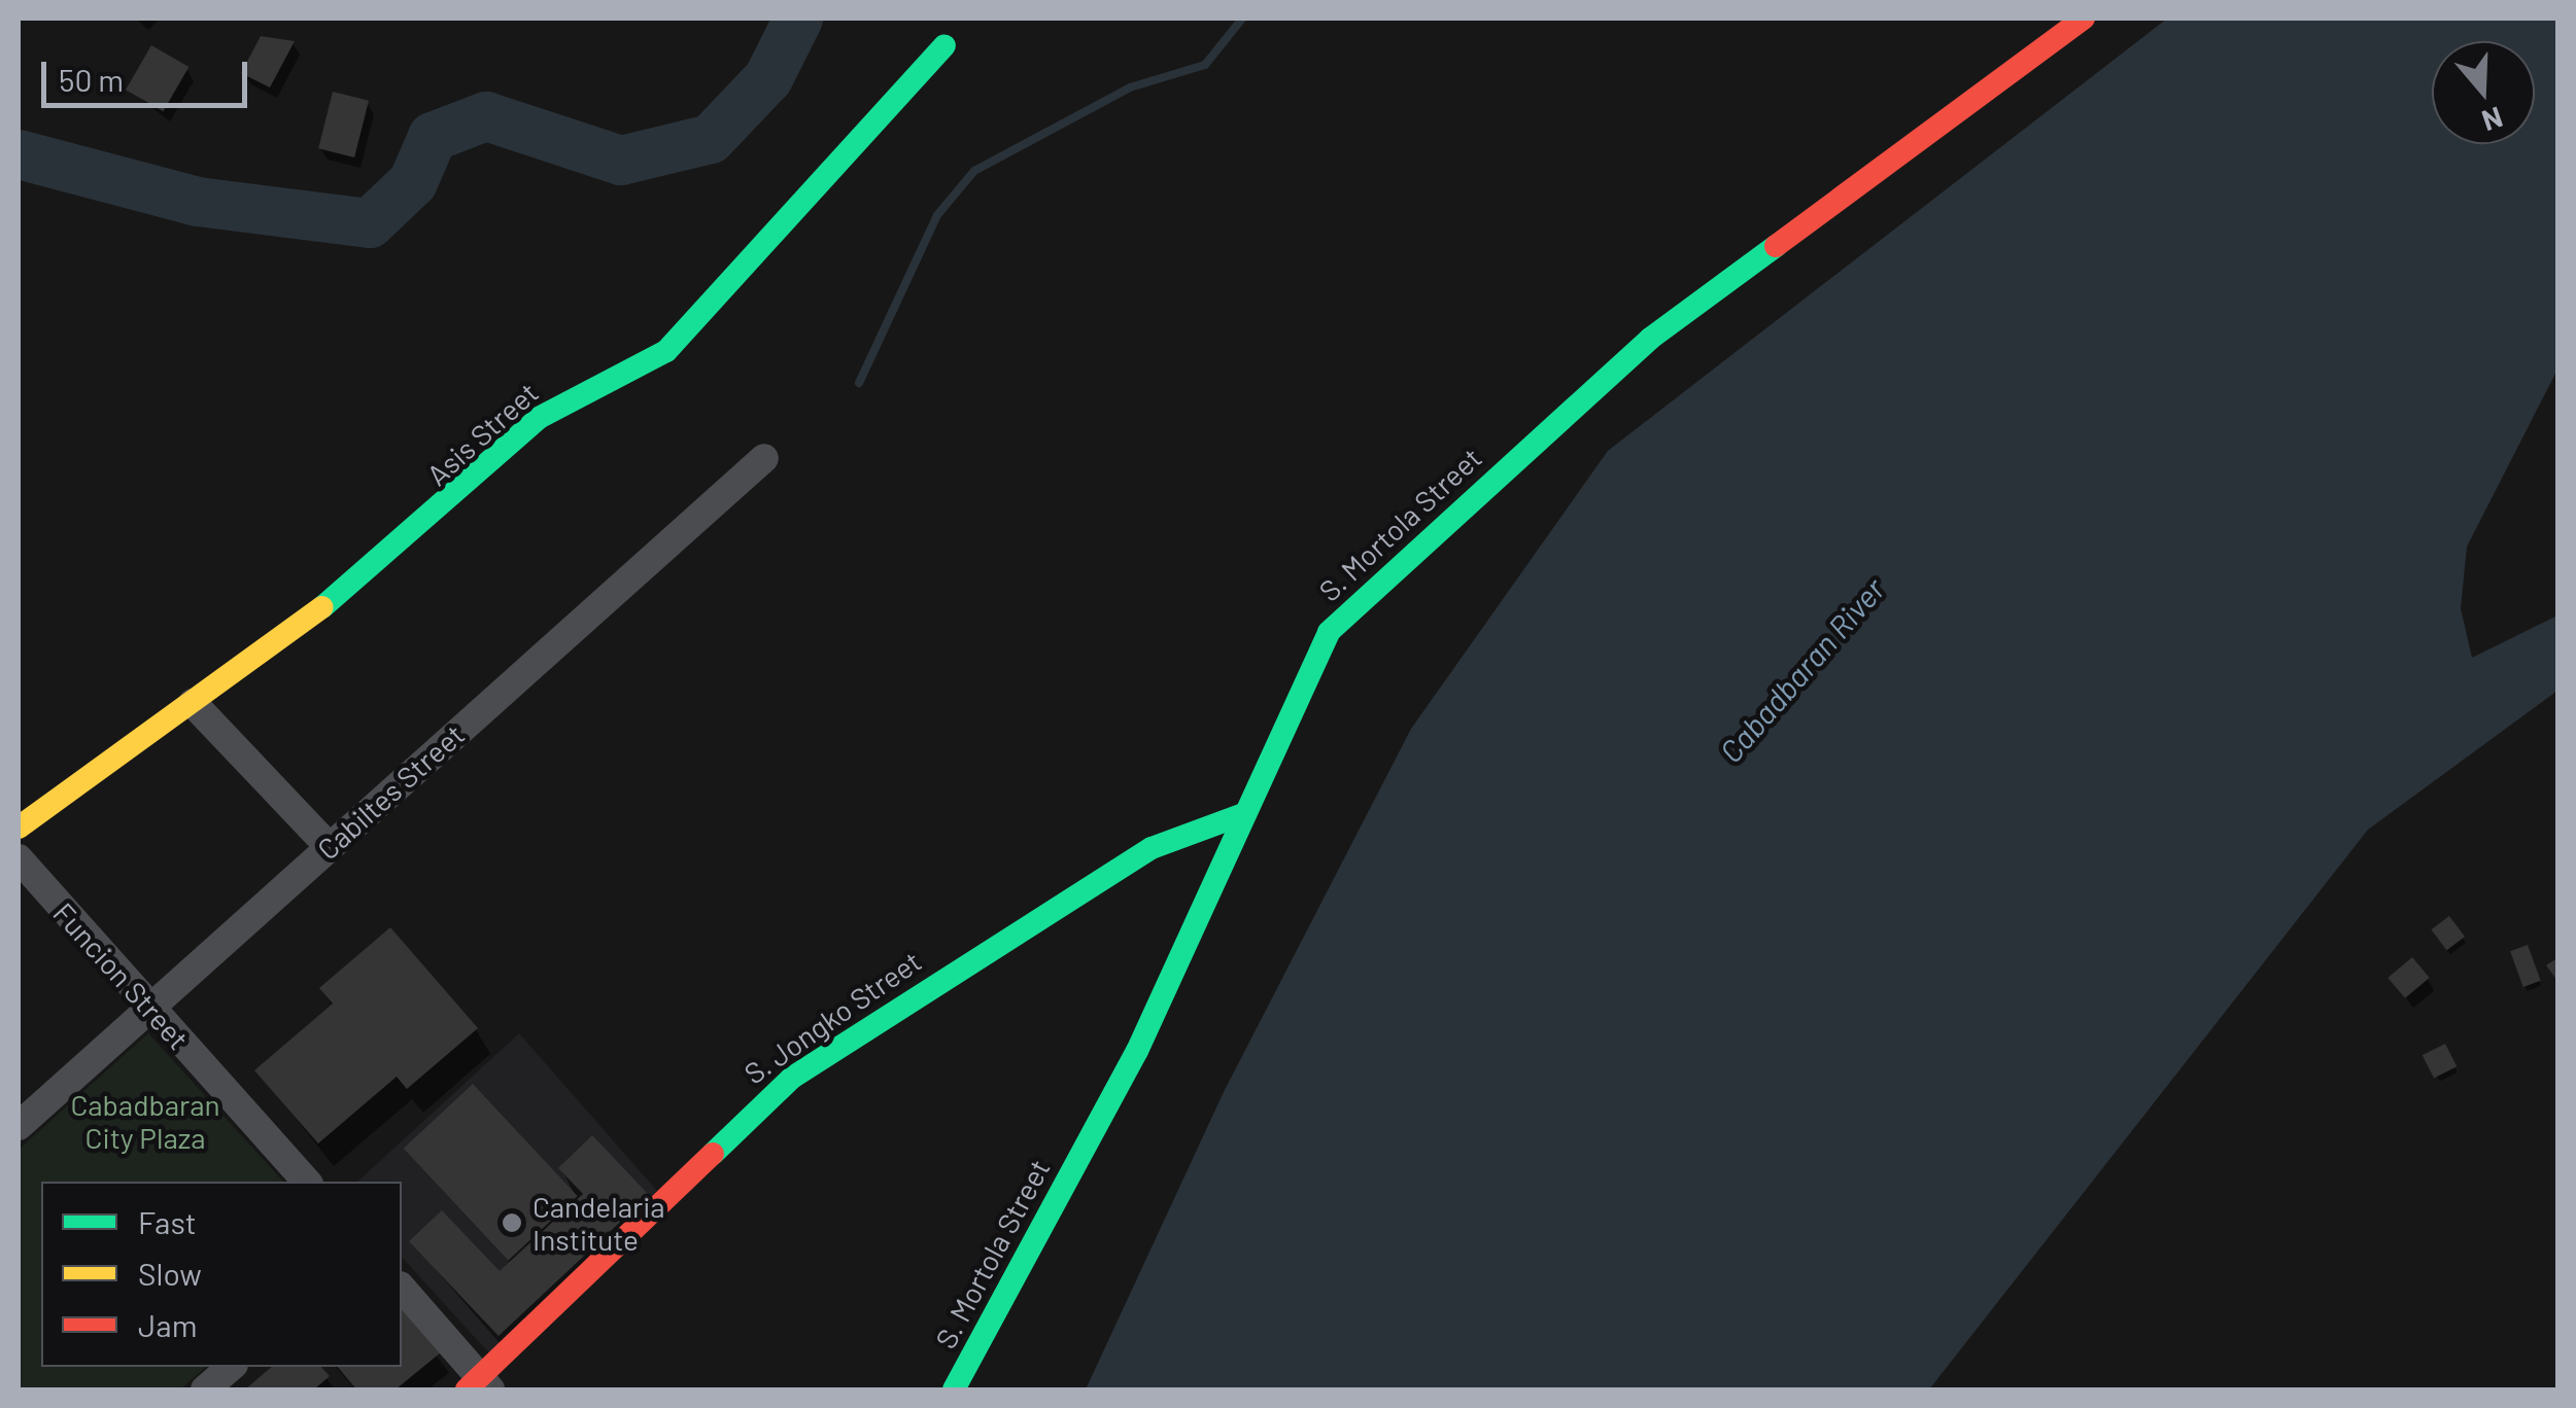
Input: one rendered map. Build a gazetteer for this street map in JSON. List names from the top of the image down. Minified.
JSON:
{"streets":{"street":["Asis Street","S. Mortola Street","Cabiltes Street","Funcion Street","S. Jongko Street"]},"crossings":[["S. Mortola Street","S. Jongko Street"],["Cabiltes Street","Funcion Street"]],"water":["Cabadbaran River"],"parks":["Cabadbaran City Plaza"],"places":["Candelaria Institute"],"legend":["Fast","Slow","Jam"],"scale_bar":"50 m","north":"bottom"}
